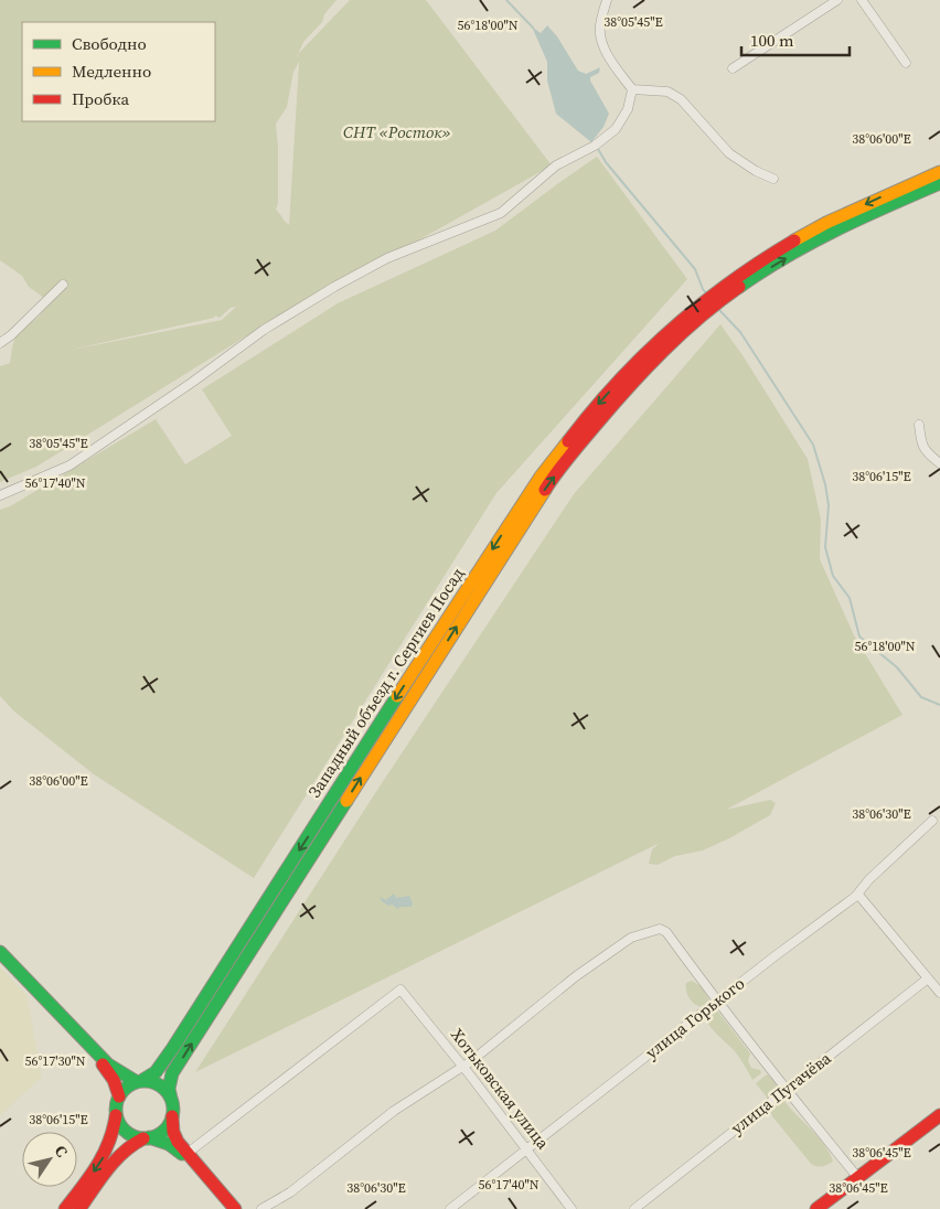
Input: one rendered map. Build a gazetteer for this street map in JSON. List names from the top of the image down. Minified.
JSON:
{"streets":{"main road":["Западный объезд г. Сергиев Посад"],"street":["улица Горького","Хотьковская улица","улица Пугачёва"]},"crossings":[["улица Горького","Хотьковская улица"]],"parks":["СНТ «Росток»"],"legend":["Свободно","Медленно","Пробка"],"scale_bar":"100 m","north":"top right","coordinates":["38°05'45\"E","56°18'00\"N","38°06'00\"E","38°06'15\"E","56°17'40\"N","38°06'30\"E","56°17'30\"N","38°06'45\"E"]}
